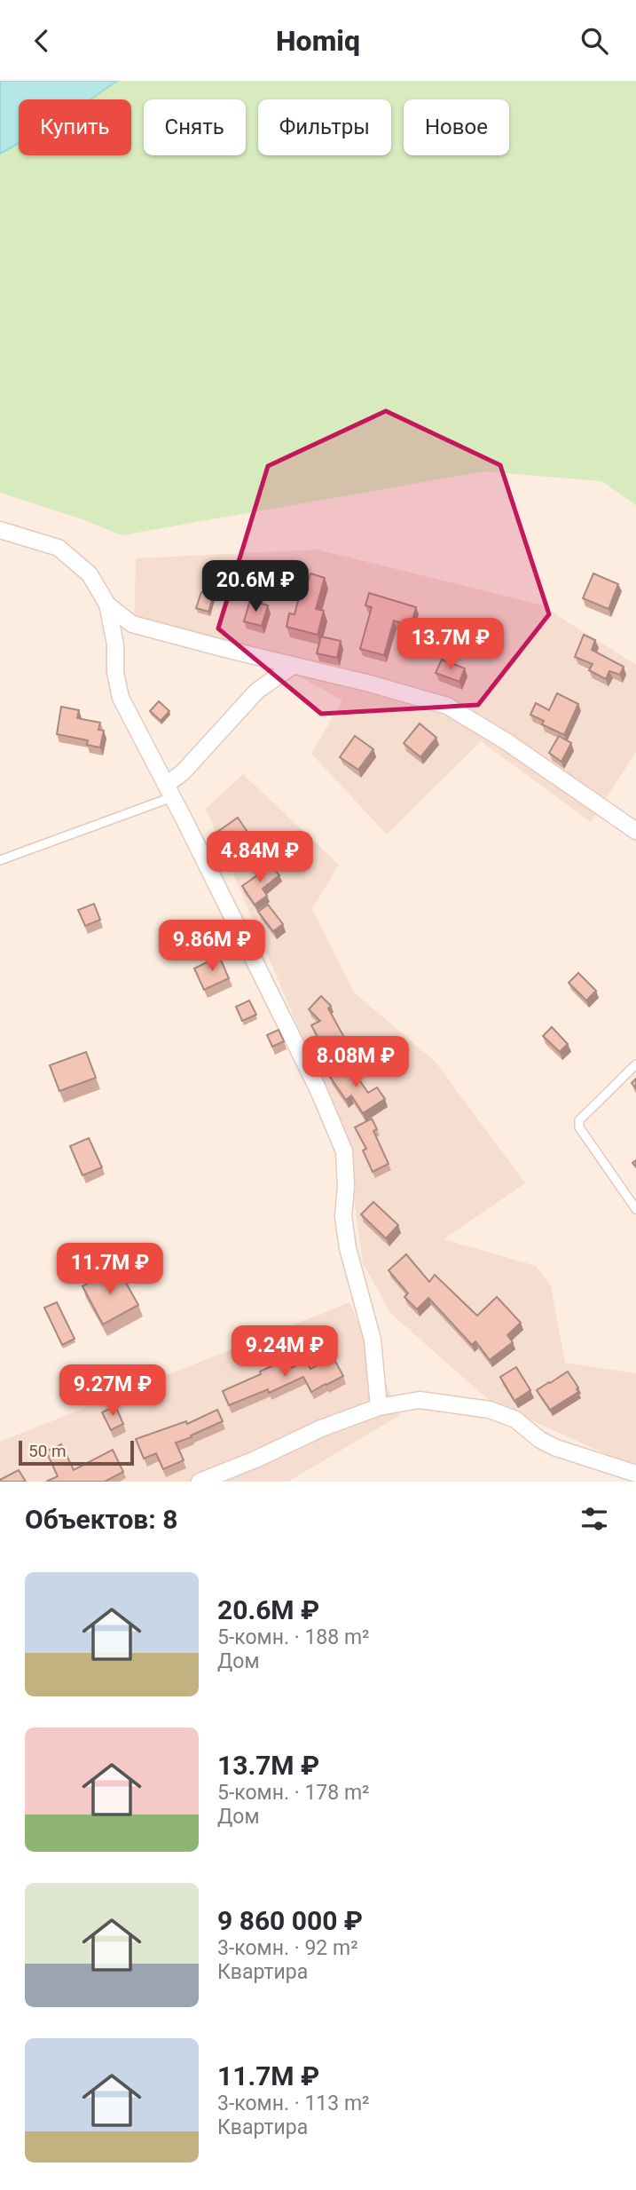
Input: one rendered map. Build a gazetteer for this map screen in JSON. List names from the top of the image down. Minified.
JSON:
{"scale_bar":"50 m","page":{"header":"Homiq","chip":["Купить","Снять","Фильтры","Новое"],"price":["20.6M ₽","13.7M ₽","4.84M ₽","9.86M ₽","8.08M ₽","11.7M ₽","9.24M ₽","9.27M ₽"],"scale":"50 m","heading":"Объектов: 8","list":[{"name":"20.6M ₽","note":"5-комн. · 188 m² · Дом"},{"name":"13.7M ₽","note":"5-комн. · 178 m² · Дом"},{"name":"9 860 000 ₽","note":"3-комн. · 92 m² · Квартира"},{"name":"11.7M ₽","note":"3-комн. · 113 m² · Квартира"}]}}
